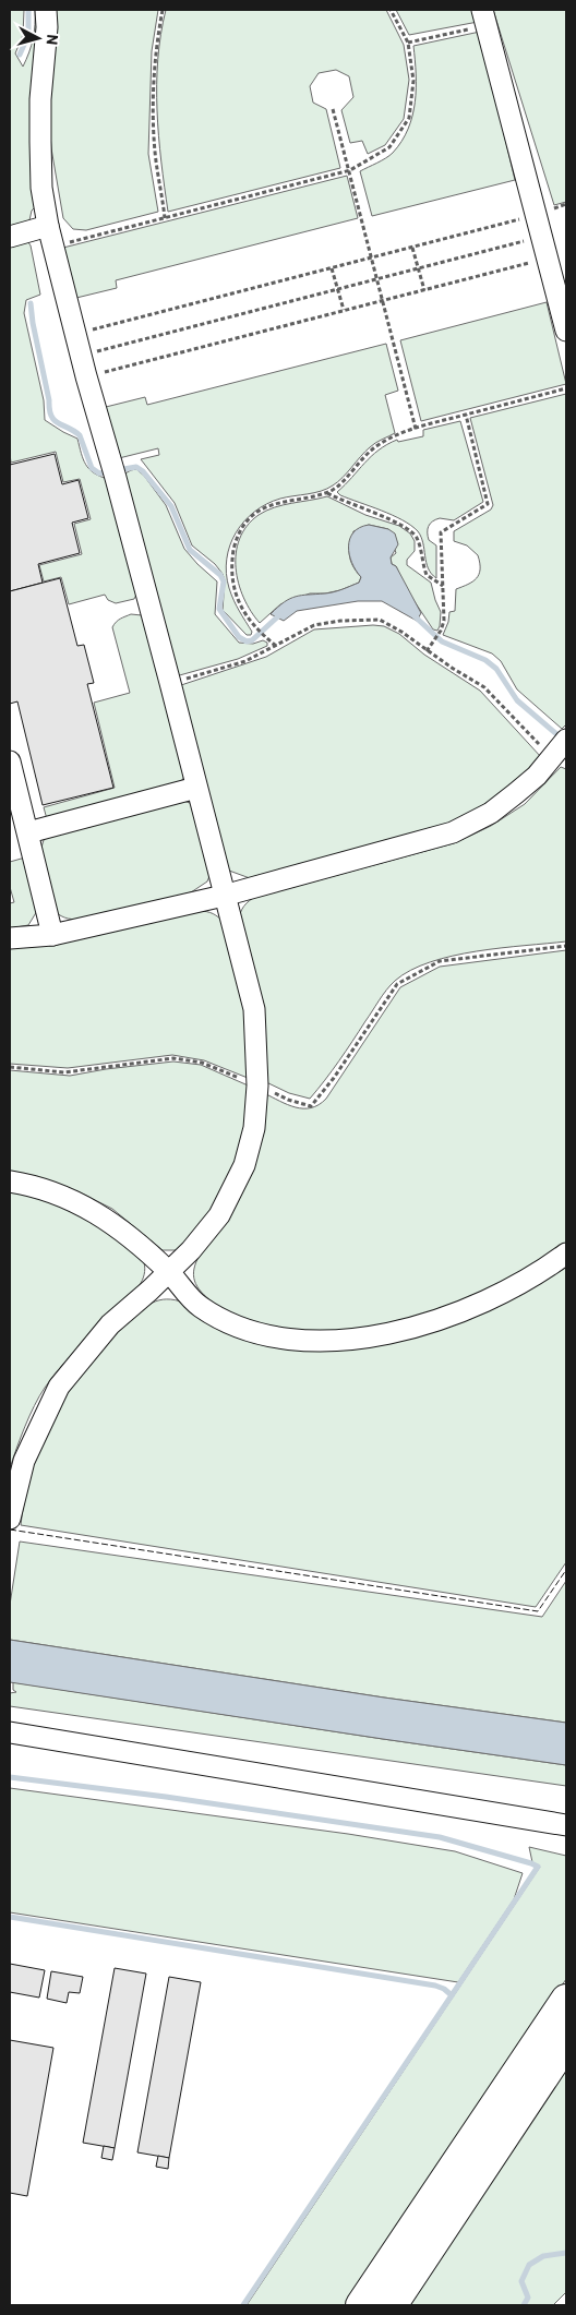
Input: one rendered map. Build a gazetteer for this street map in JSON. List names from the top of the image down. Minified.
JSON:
{"north":"right"}
